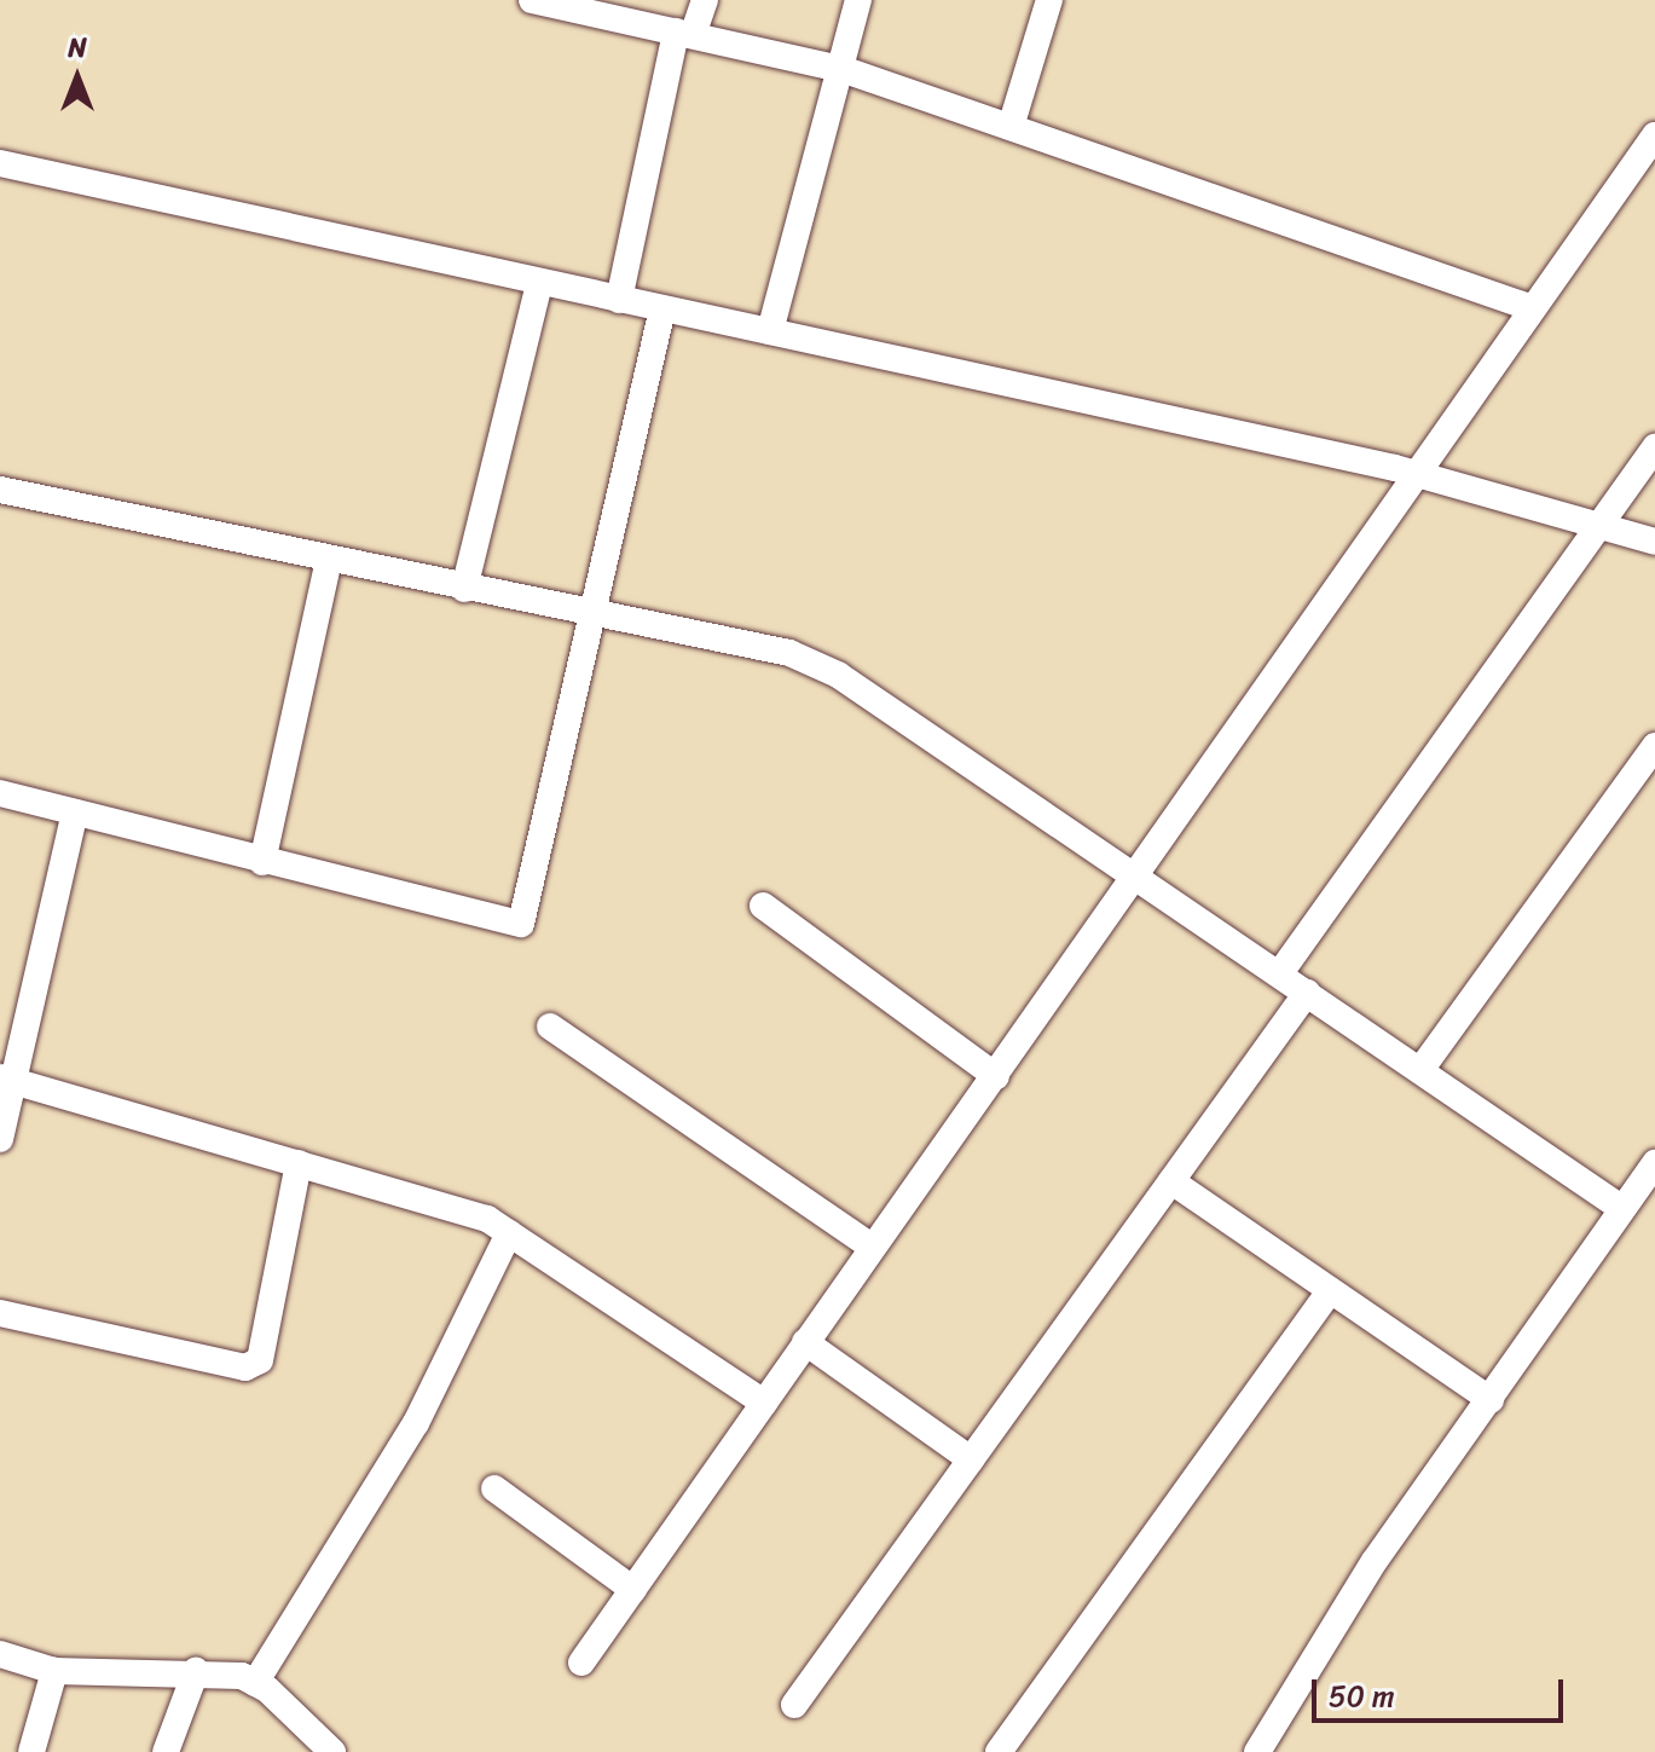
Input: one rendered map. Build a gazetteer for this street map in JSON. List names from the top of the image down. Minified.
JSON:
{"scale_bar":"50 m","north":"top"}
